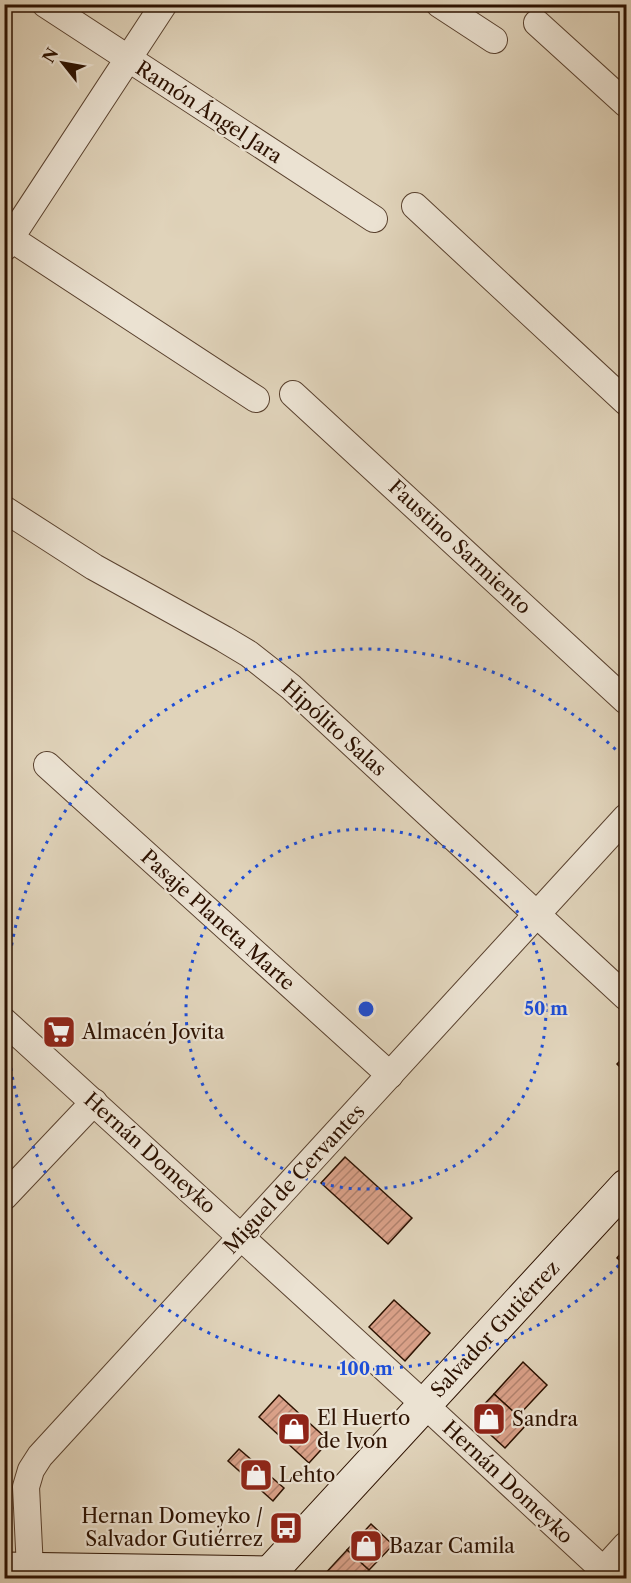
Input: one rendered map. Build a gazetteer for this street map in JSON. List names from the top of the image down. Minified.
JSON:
{"streets":{"main road":["Salvador Gutiérrez"],"street":["Ramón Ángel Jara","Faustino Sarmiento","Hipólito Salas","Pasaje Planeta Marte","Hernán Domeyko","Miguel de Cervantes"]},"crossings":[["Hipólito Salas","Miguel de Cervantes"],["Pasaje Planeta Marte","Miguel de Cervantes"],["Hernán Domeyko","Miguel de Cervantes"],["Hernán Domeyko","Salvador Gutiérrez"]],"places":{"supermarket":["Almacén Jovita"],"shop":["Sandra","El Huerto de Ivon","Lehto","Bazar Camila"],"bus stop":["Hernan Domeyko / Salvador Gutiérrez"]},"north":"top left","rings":["50 m","100 m"]}
